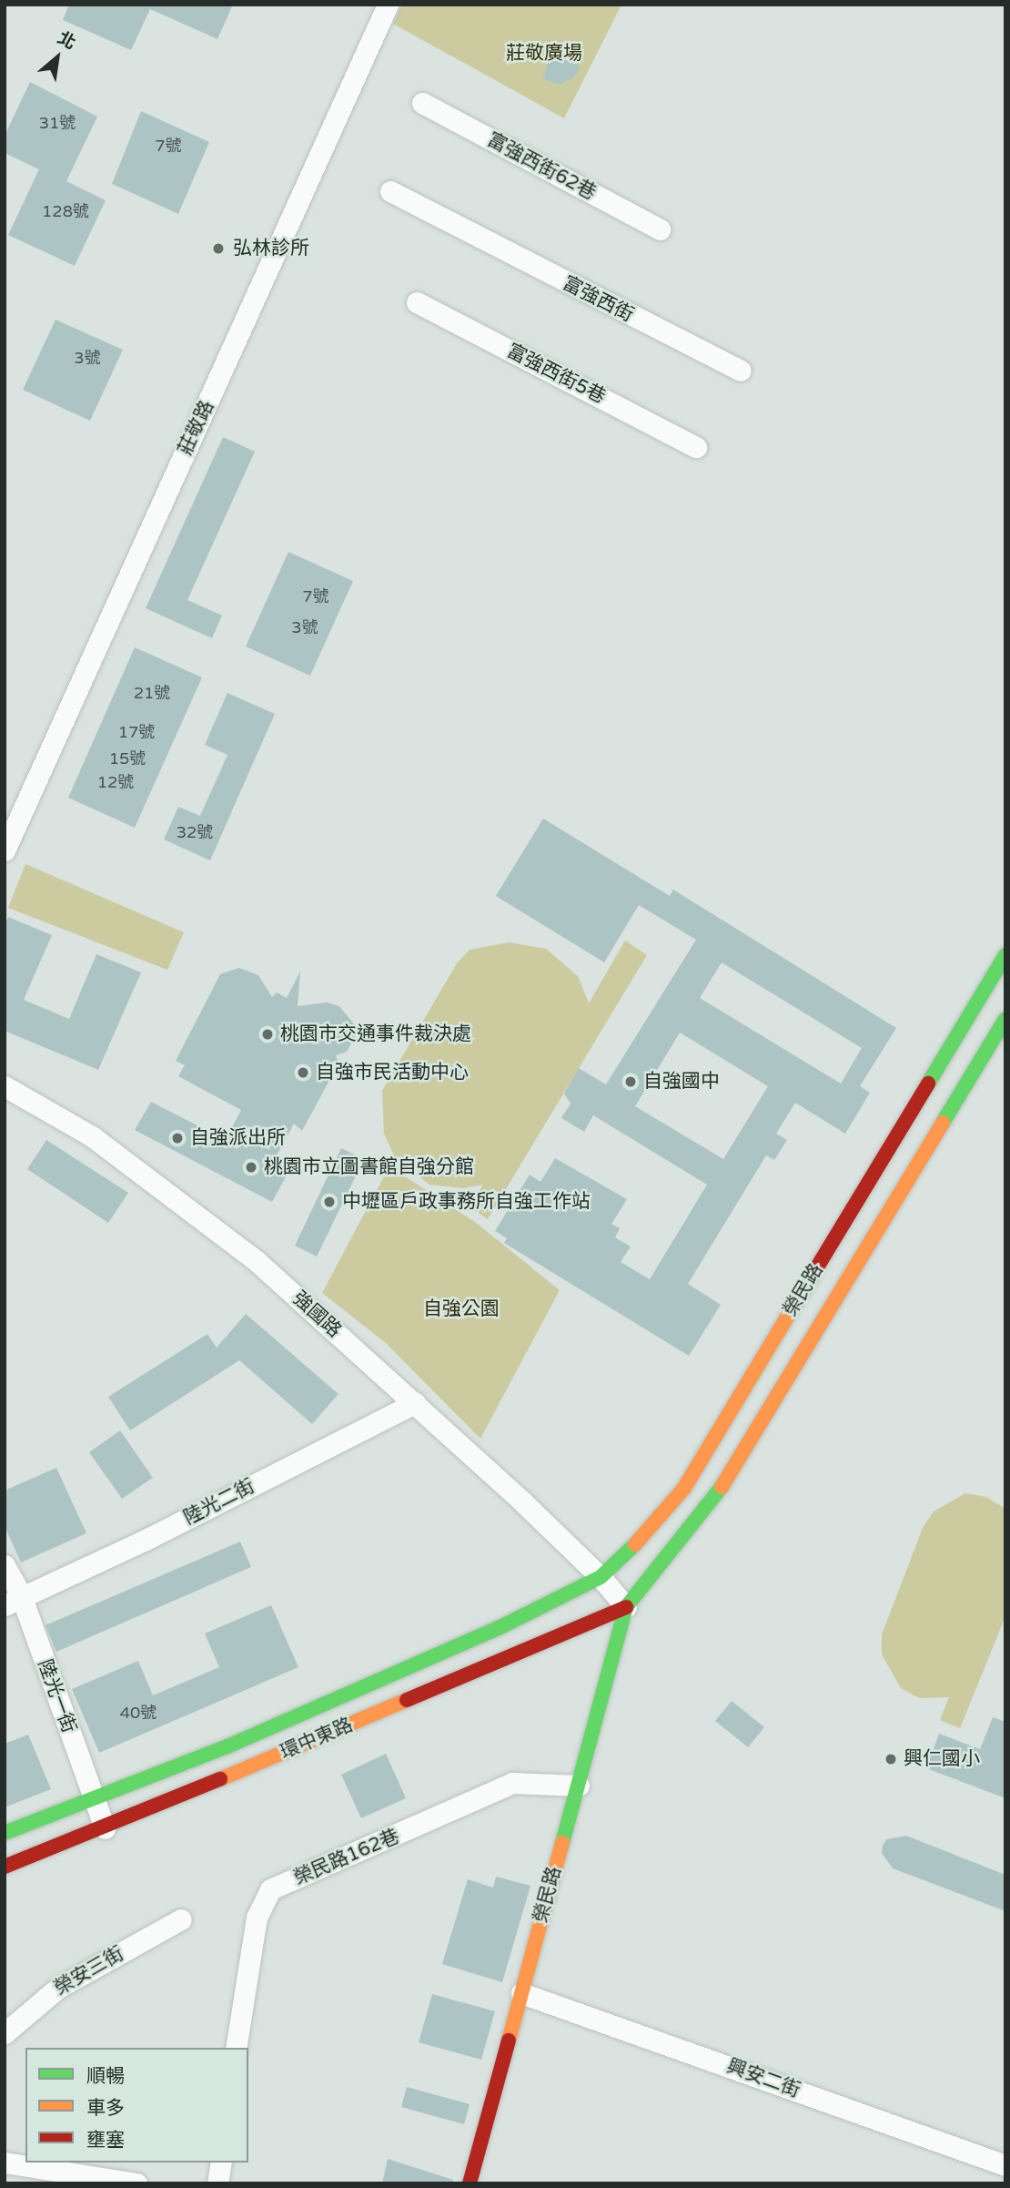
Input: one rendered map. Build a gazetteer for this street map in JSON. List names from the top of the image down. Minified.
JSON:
{"streets":{"street":["富強西街62巷","富強西街","富強西街5巷","莊敬路","榮民路","強國路","陸光二街","陸光一街","環中東路","榮民路162巷","榮安三街","興安二街"]},"crossings":[["榮民路","強國路"],["榮民路","環中東路"],["榮民路","榮民路162巷"],["榮民路","興安二街"],["強國路","陸光二街"],["強國路","環中東路"],["陸光二街","陸光一街"],["陸光一街","環中東路"]],"parks":["莊敬廣場","自強公園"],"places":["弘林診所","桃園市交通事件裁決處","自強市民活動中心","自強國中","自強派出所","桃園市立圖書館自強分館","中壢區戶政事務所自強工作站","興仁國小"],"house_numbers":["31號","7號","128號","3號","7號","3號","21號","17號","15號","12號","32號","40號"],"legend":["順暢","車多","壅塞"],"north":"top right"}
